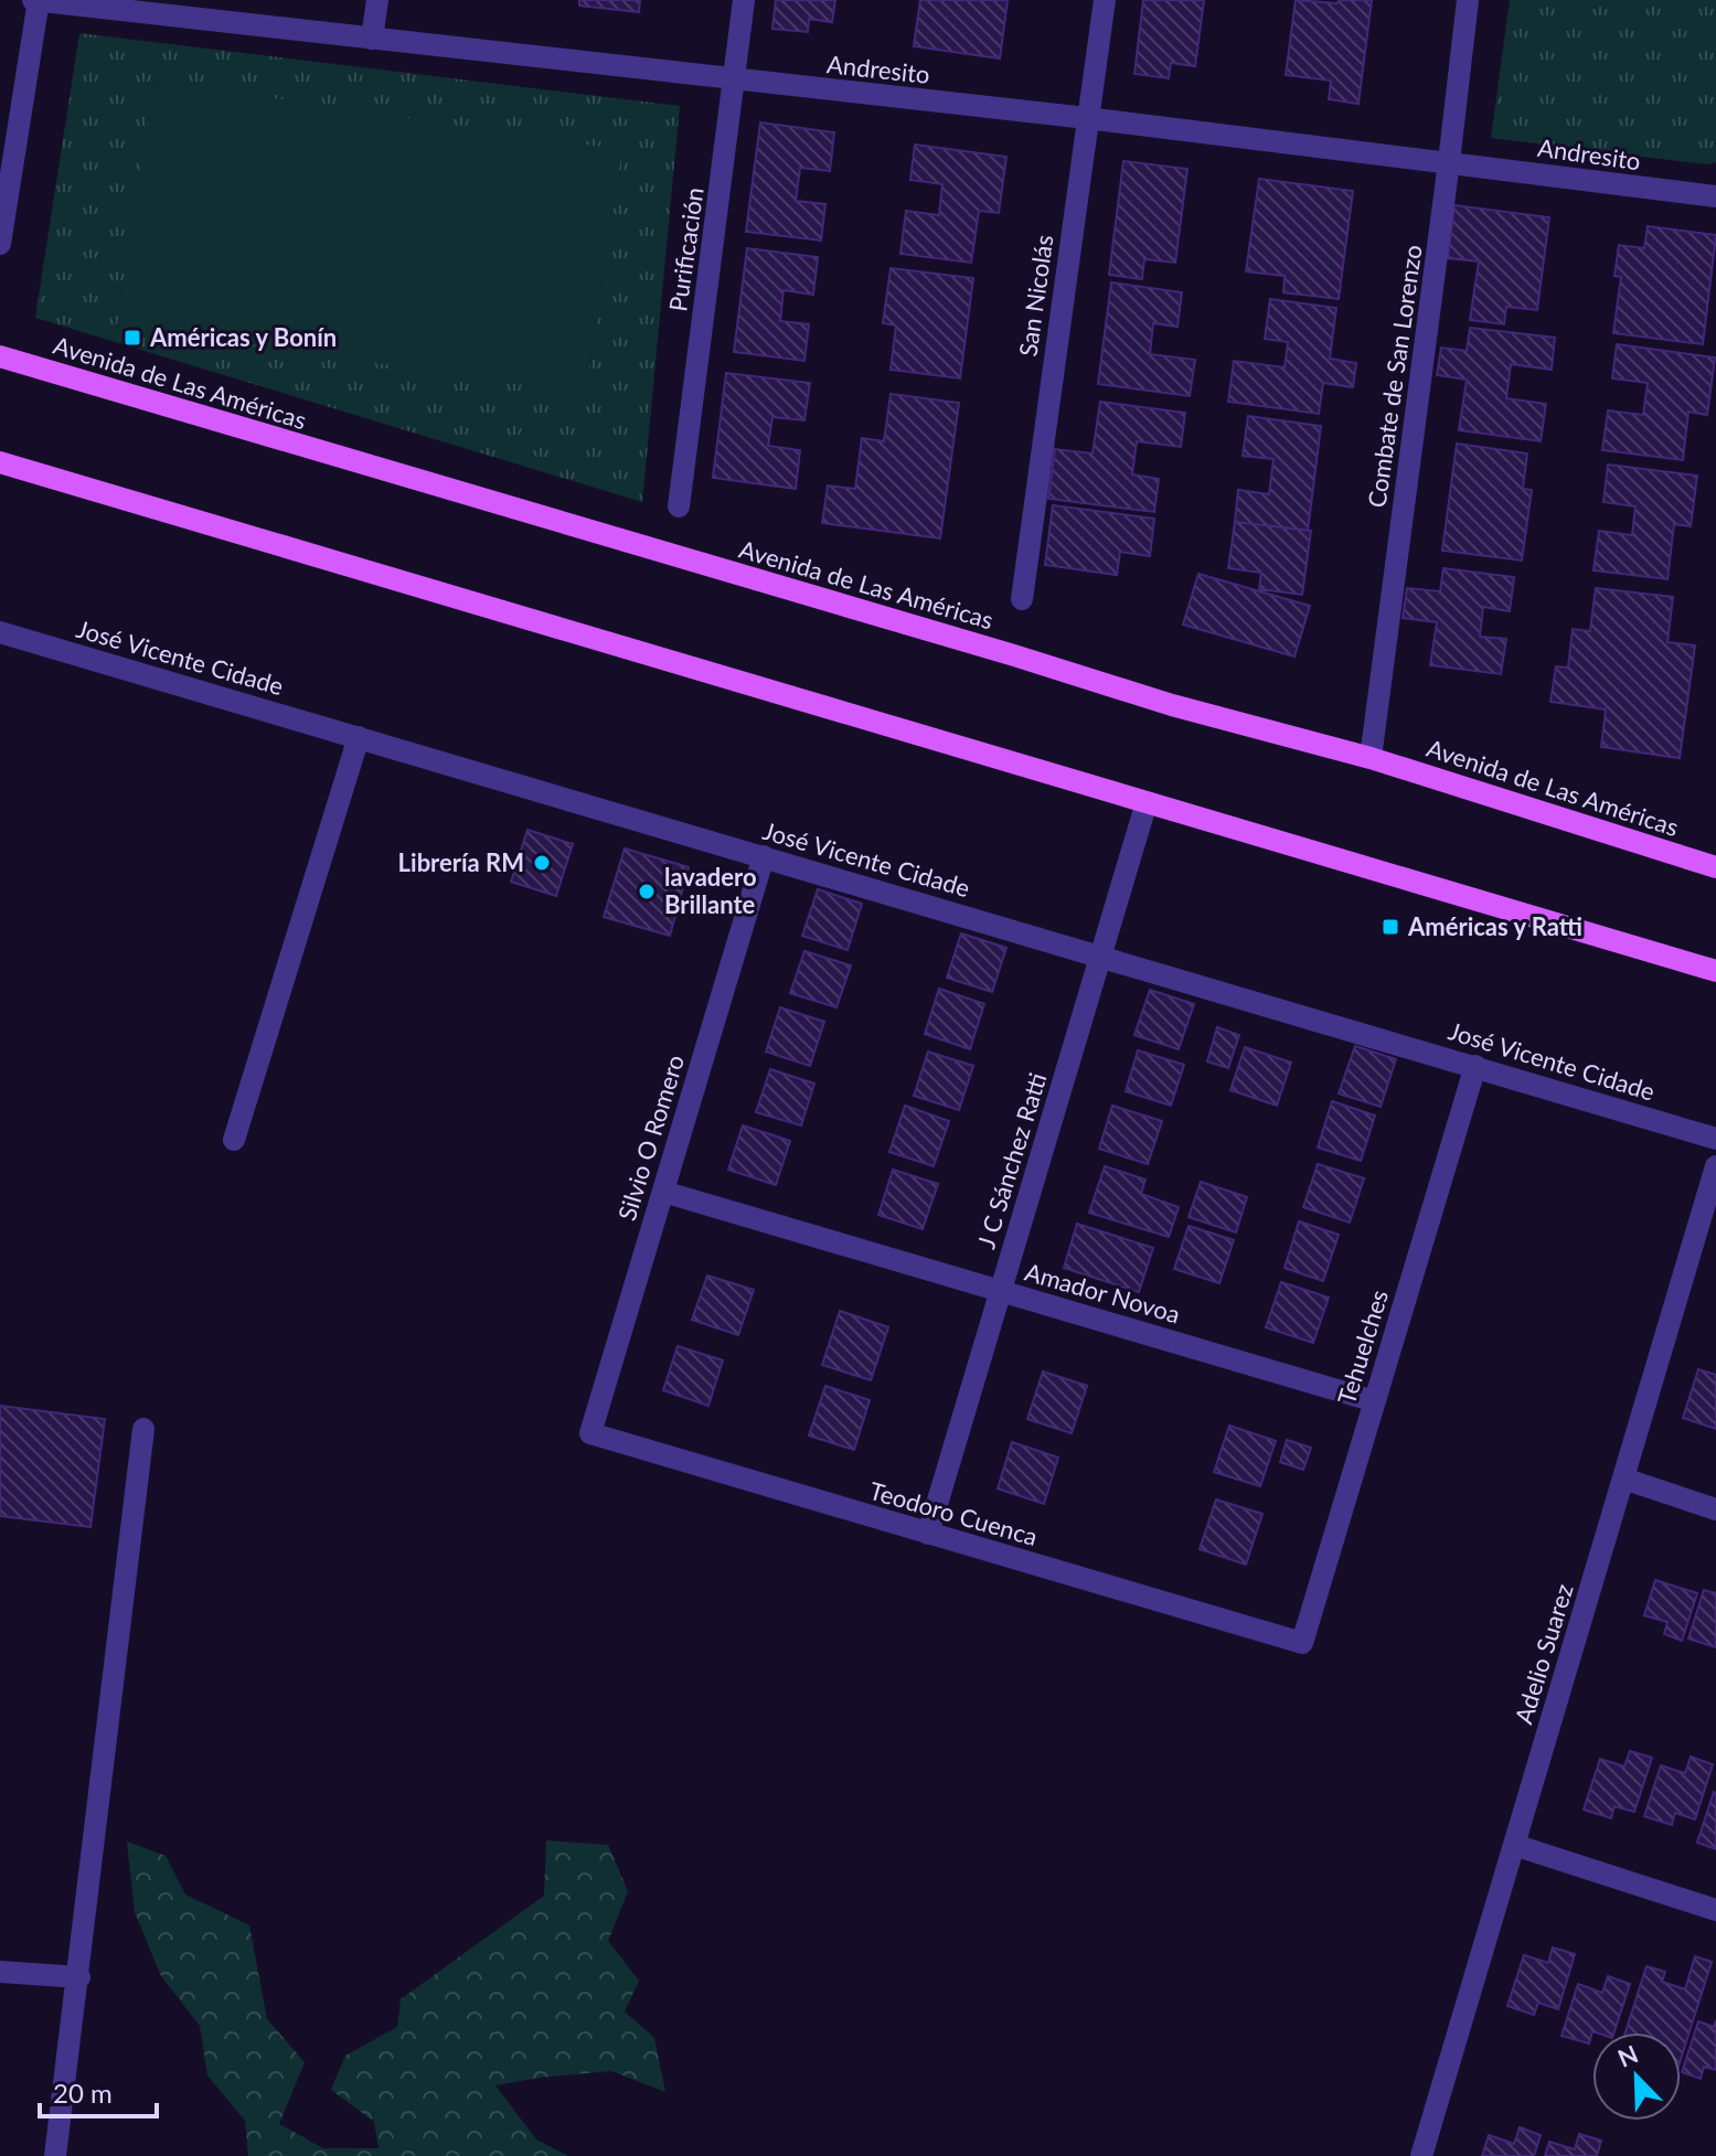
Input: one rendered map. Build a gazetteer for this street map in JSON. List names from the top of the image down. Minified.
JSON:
{"streets":{"main road":["Avenida de Las Américas"],"street":["Andresito","Purificación","San Nicolás","Combate de San Lorenzo","José Vicente Cidade","Silvio O Romero","J C Sánchez Ratti","Amador Novoa","Tehuelches","Teodoro Cuenca","Adelio Suarez"]},"crossings":[["Andresito","Purificación"],["Andresito","San Nicolás"],["Andresito","Combate de San Lorenzo"],["Combate de San Lorenzo","Avenida de Las Américas"],["José Vicente Cidade","Silvio O Romero"],["José Vicente Cidade","J C Sánchez Ratti"],["José Vicente Cidade","Tehuelches"],["Silvio O Romero","Amador Novoa"],["Silvio O Romero","Teodoro Cuenca"],["J C Sánchez Ratti","Amador Novoa"],["J C Sánchez Ratti","Teodoro Cuenca"],["Amador Novoa","Tehuelches"],["Tehuelches","Teodoro Cuenca"]],"places":{"transit":["Américas y Bonín","Américas y Ratti"],"other":["Librería RM","lavadero Brillante"]},"scale_bar":"20 m","north":"top left"}
